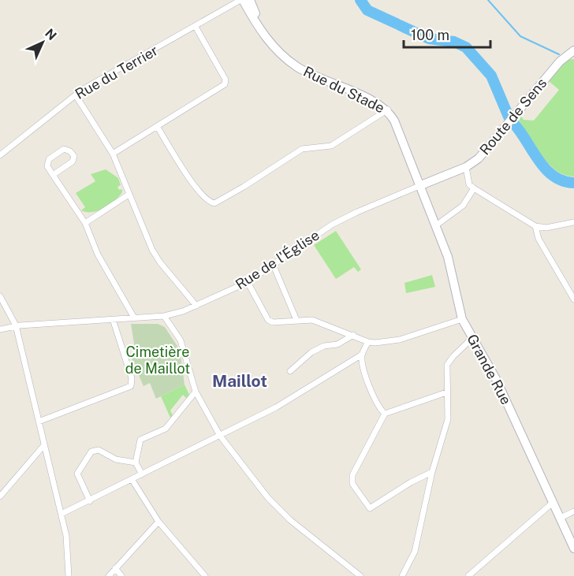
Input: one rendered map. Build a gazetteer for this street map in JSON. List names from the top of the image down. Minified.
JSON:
{"streets":{"street":["Rue du Terrier","Rue du Stade","Route de Sens","Rue de l'Église","Grande Rue"]},"crossings":[["Rue du Terrier","Rue du Stade"],["Rue du Stade","Route de Sens"],["Rue du Stade","Rue de l'Église"],["Rue du Stade","Grande Rue"],["Route de Sens","Rue de l'Église"],["Route de Sens","Grande Rue"],["Rue de l'Église","Grande Rue"]],"districts":["Maillot"],"parks":["Cimetière de Maillot"],"scale_bar":"100 m","north":"top right"}
